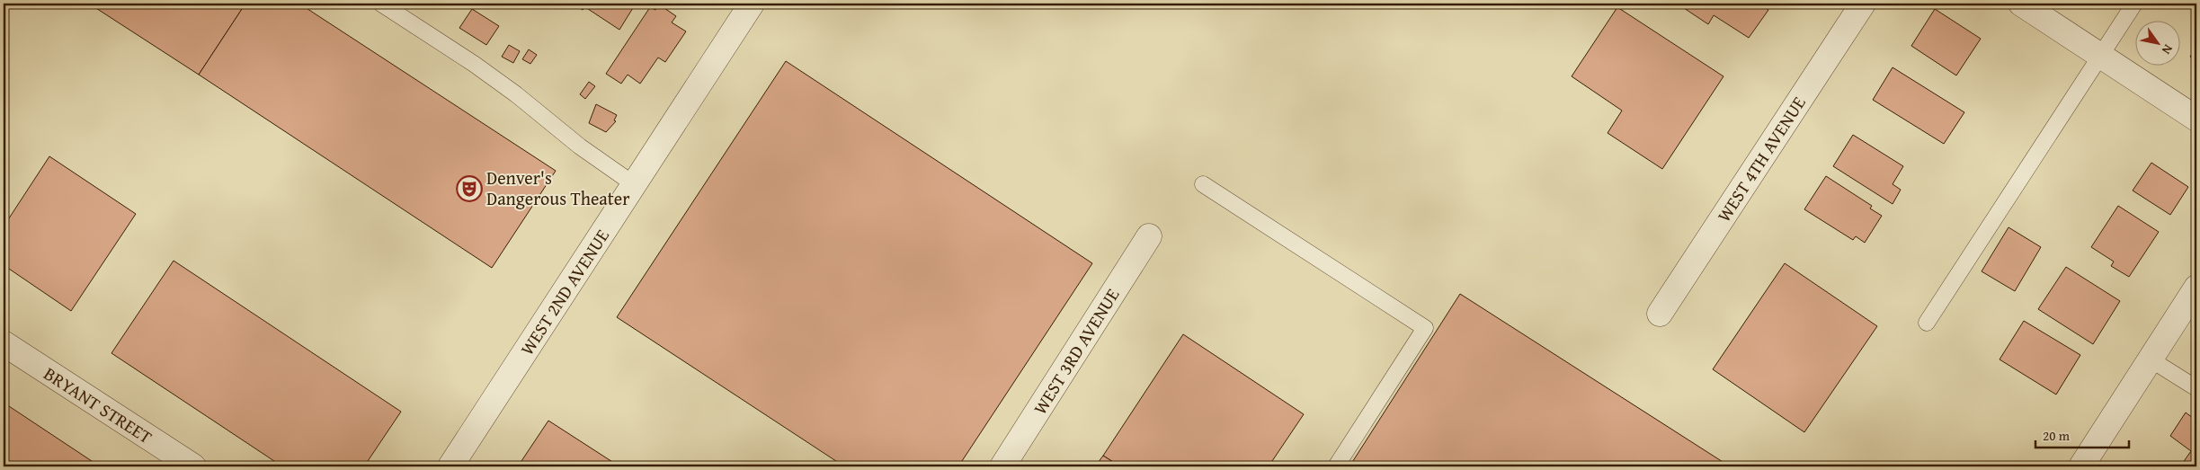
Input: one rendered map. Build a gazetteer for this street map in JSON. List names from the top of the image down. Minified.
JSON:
{"streets":{"street":["WEST 4TH AVENUE","WEST 2ND AVENUE","WEST 3RD AVENUE","BRYANT STREET"]},"places":{"theatre":["Denver's Dangerous Theater"]},"scale_bar":"20 m","north":"bottom right"}
